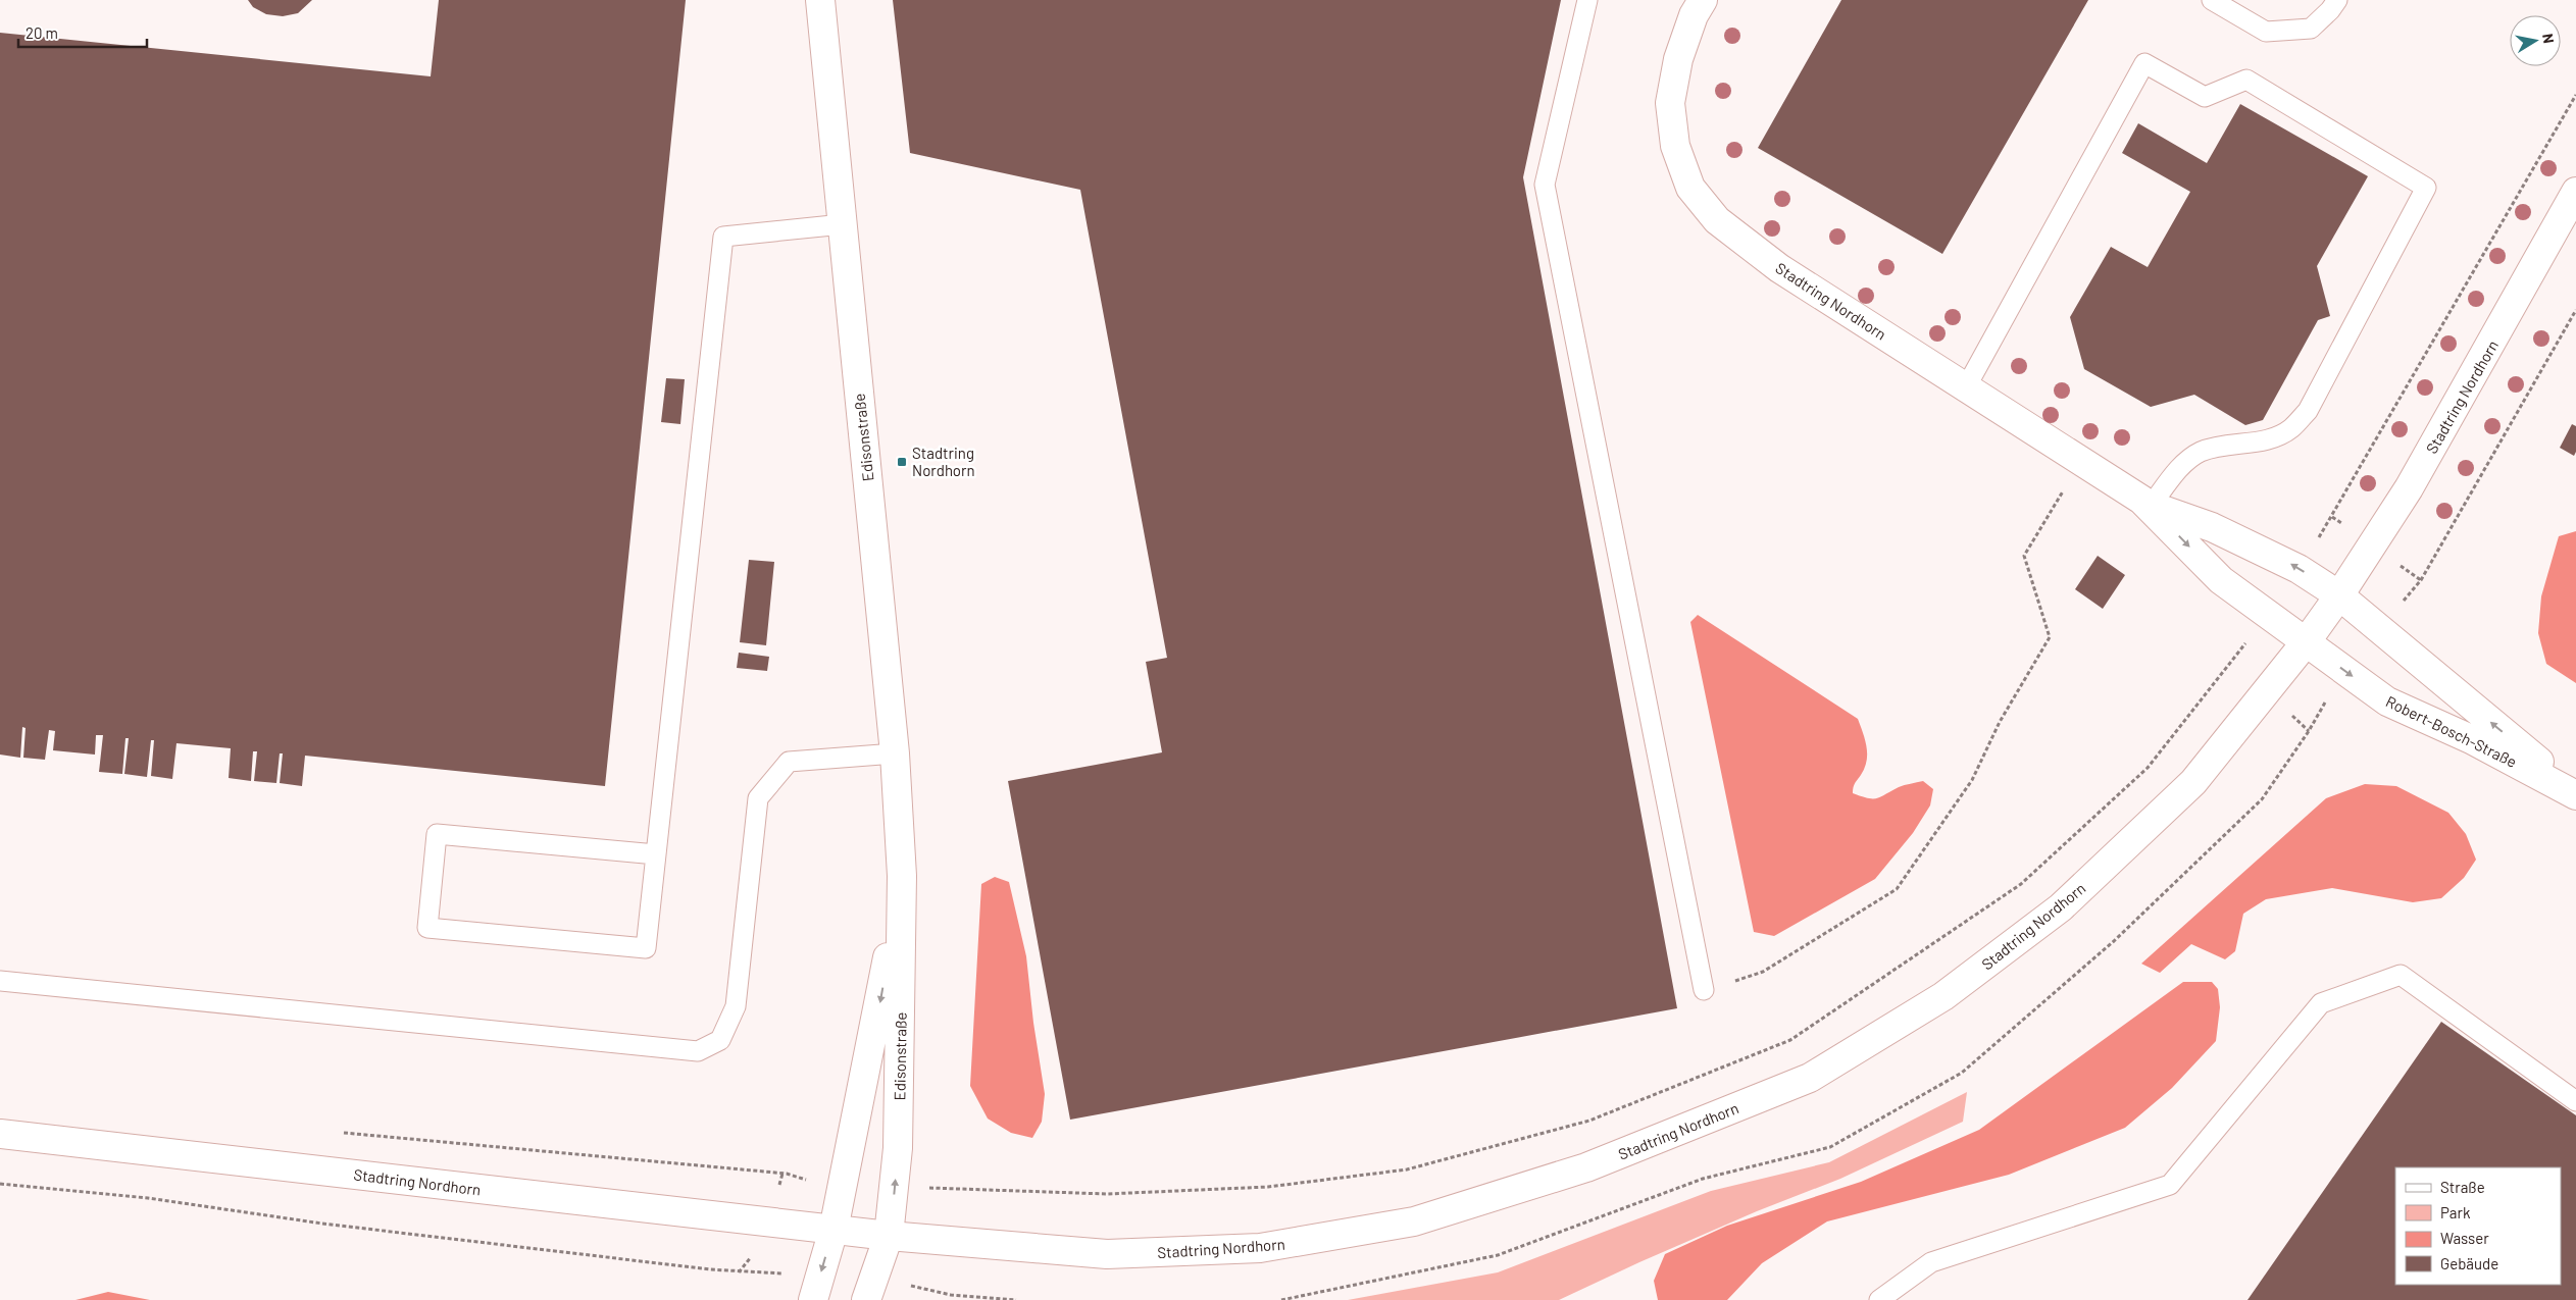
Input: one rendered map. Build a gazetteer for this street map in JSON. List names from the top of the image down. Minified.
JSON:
{"streets":{"street":["Stadtring Nordhorn","Edisonstraße","Robert-Bosch-Straße"]},"crossings":[["Stadtring Nordhorn","Edisonstraße"],["Stadtring Nordhorn","Robert-Bosch-Straße"]],"places":{"transit":["Stadtring Nordhorn"]},"legend":["Straße","Park","Wasser","Gebäude"],"scale_bar":"20 m","north":"right"}
